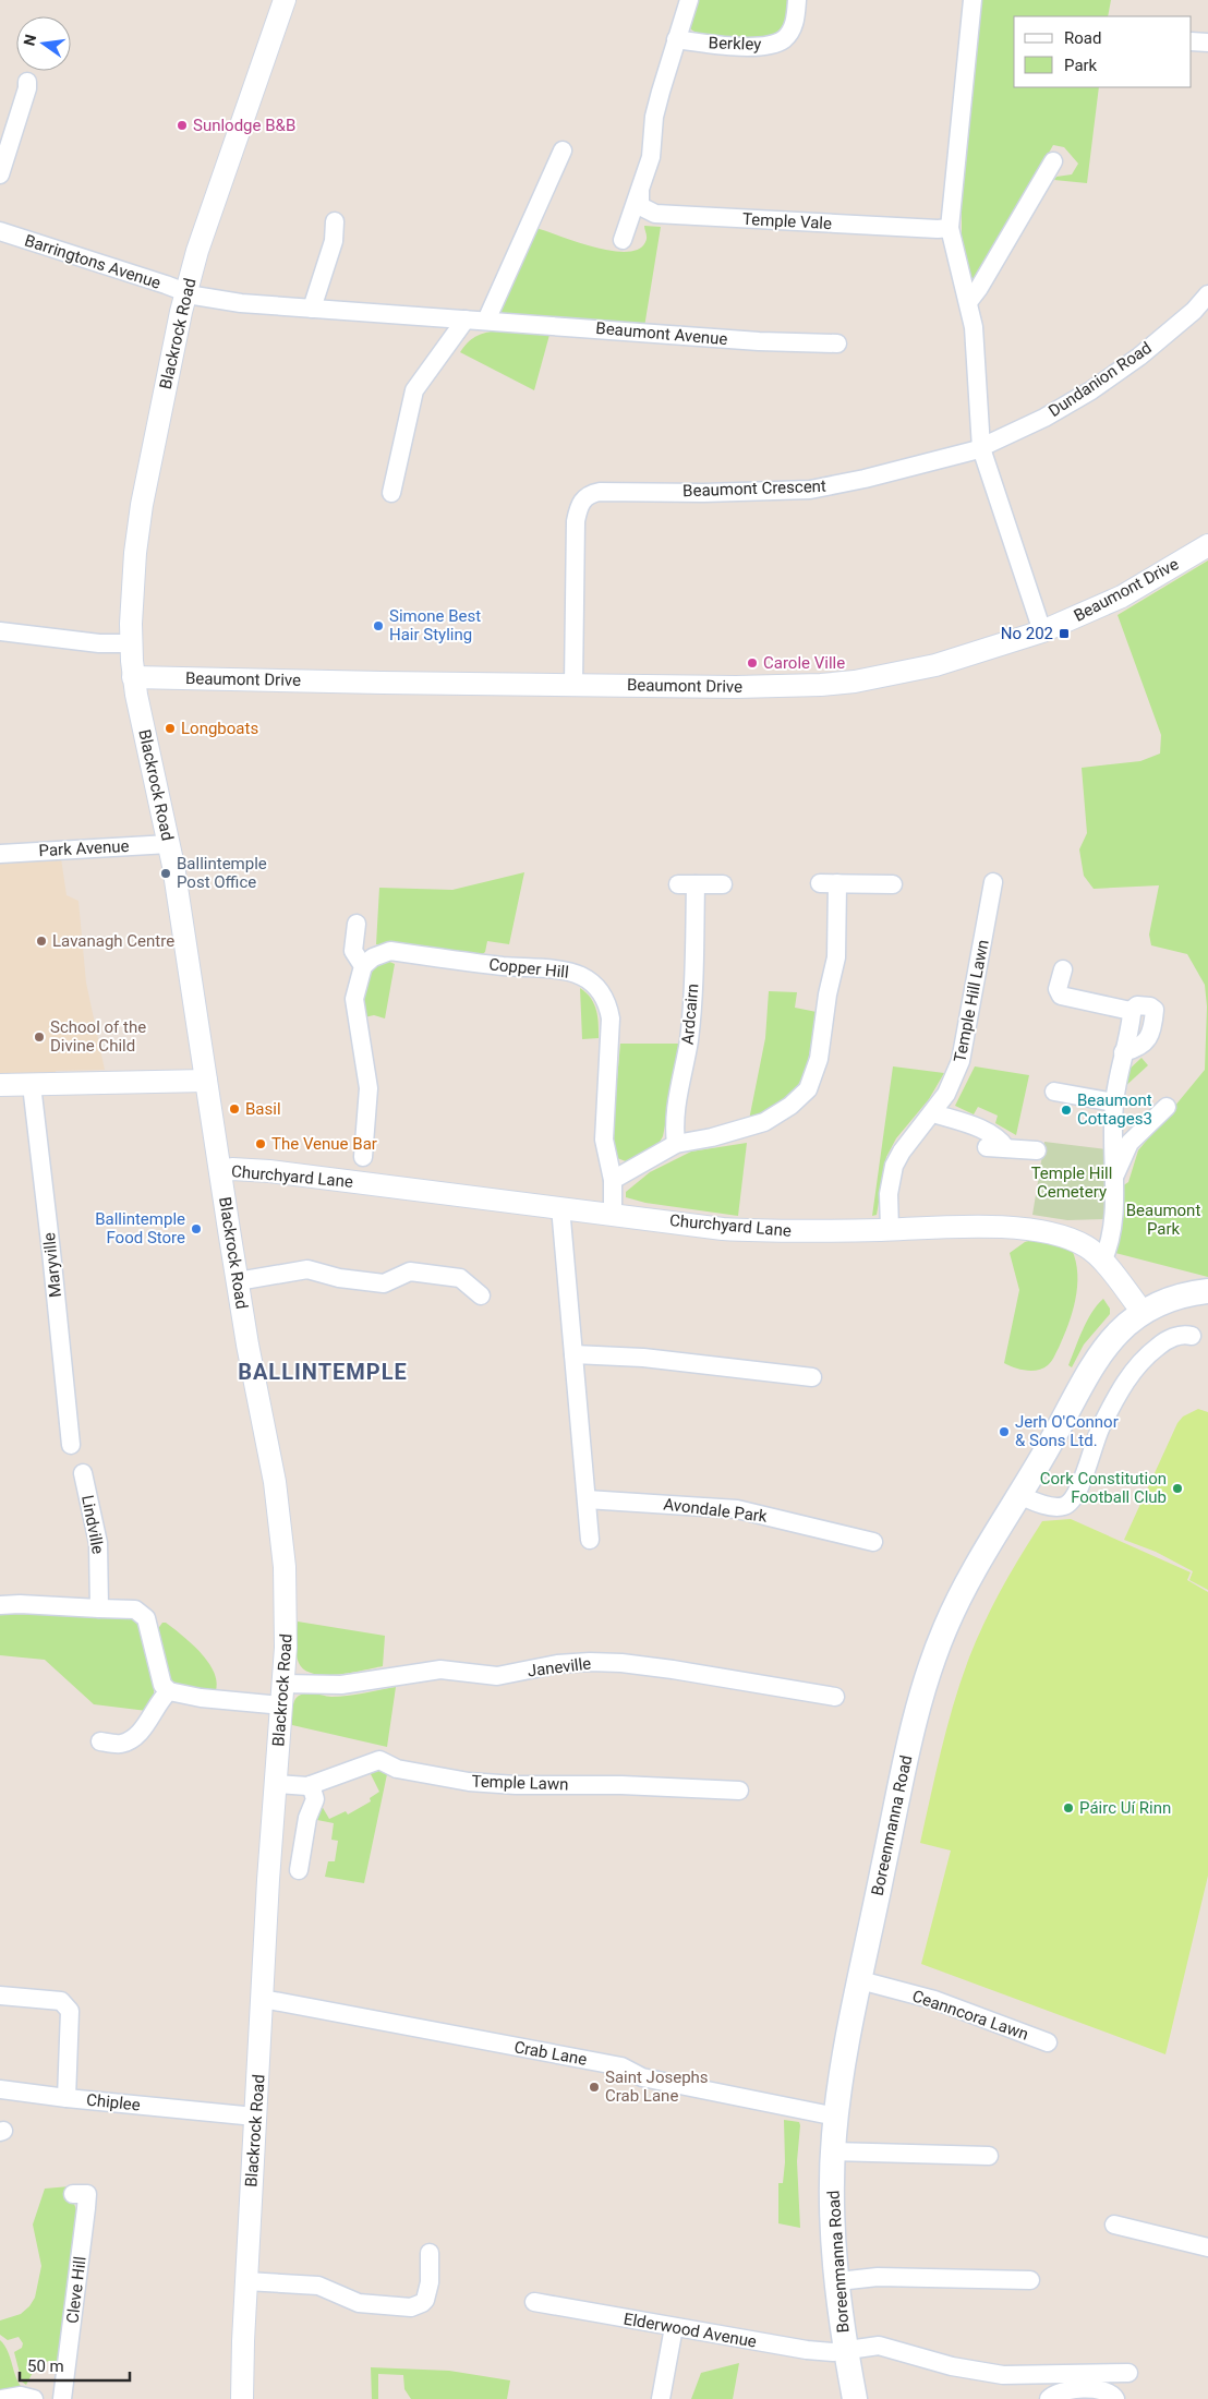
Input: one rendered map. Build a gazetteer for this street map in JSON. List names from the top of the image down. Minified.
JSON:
{"streets":{"main road":["Boreenmanna Road"],"street":["Berkley","Temple Vale","Barringtons Avenue","Blackrock Road","Beaumont Avenue","Dundanion Road","Beaumont Crescent","Beaumont Drive","Park Avenue","Copper Hill","Temple Hill Lawn","Ardcairn","Churchyard Lane","Maryville","Avondale Park","Lindville","Janeville","Temple Lawn","Ceanncora Lawn","Crab Lane","Chiplee","Cleve Hill","Elderwood Avenue"]},"crossings":[["Barringtons Avenue","Blackrock Road"],["Barringtons Avenue","Beaumont Avenue"],["Blackrock Road","Beaumont Avenue"],["Blackrock Road","Beaumont Drive"],["Blackrock Road","Park Avenue"],["Blackrock Road","Churchyard Lane"],["Blackrock Road","Janeville"],["Blackrock Road","Temple Lawn"],["Blackrock Road","Crab Lane"],["Blackrock Road","Chiplee"],["Dundanion Road","Beaumont Crescent"],["Beaumont Crescent","Beaumont Drive"],["Copper Hill","Churchyard Lane"],["Temple Hill Lawn","Churchyard Lane"],["Churchyard Lane","Boreenmanna Road"],["Boreenmanna Road","Ceanncora Lawn"],["Boreenmanna Road","Crab Lane"],["Boreenmanna Road","Elderwood Avenue"]],"districts":["BALLINTEMPLE"],"parks":["Temple Hill Cemetery","Beaumont Park"],"places":{"other":["Sunlodge B&B","Simone Best Hair Styling","Carole Ville","Longboats","Ballintemple Post Office","Lavanagh Centre","School of the Divine Child","Basil","Beaumont Cottages3","The Venue Bar","Ballintemple Food Store","Jerh O'Connor & Sons Ltd.","Cork Constitution Football Club","Páirc Uí Rinn","Saint Josephs Crab Lane"],"transit":["No 202"]},"legend":["Road","Park"],"scale_bar":"50 m","north":"left"}
